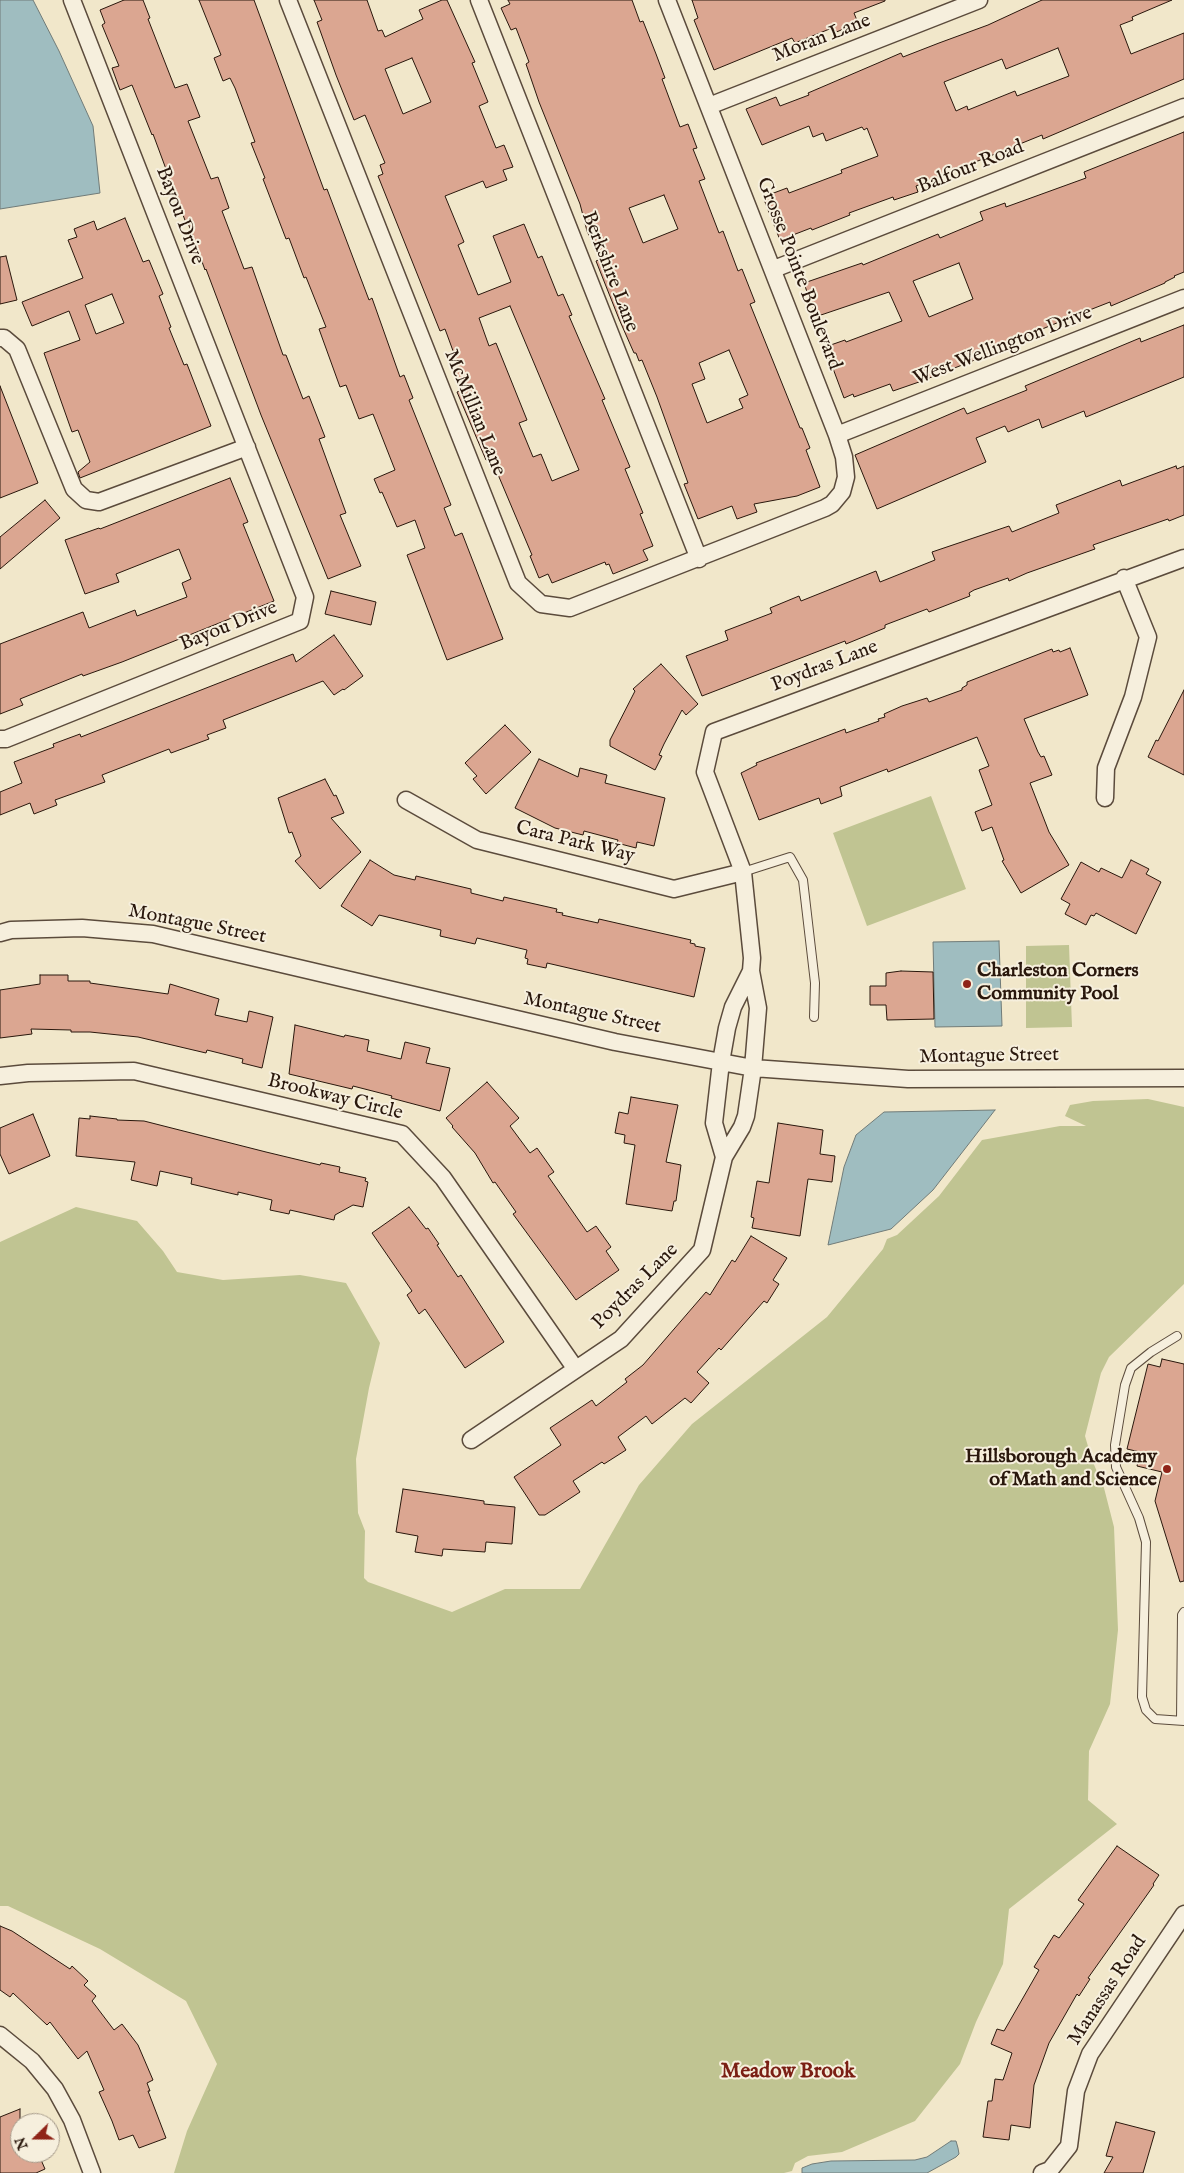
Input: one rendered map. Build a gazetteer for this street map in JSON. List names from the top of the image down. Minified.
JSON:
{"streets":{"street":["Moran Lane","Balfour Road","Bayou Drive","Berkshire Lane","Grosse Pointe Boulevard","West Wellington Drive","McMillian Lane","Poydras Lane","Cara Park Way","Montague Street","Brookway Circle","Manassas Road"]},"crossings":[["Moran Lane","Grosse Pointe Boulevard"],["Balfour Road","Grosse Pointe Boulevard"],["Berkshire Lane","McMillian Lane"],["Grosse Pointe Boulevard","West Wellington Drive"],["Grosse Pointe Boulevard","McMillian Lane"],["Poydras Lane","Cara Park Way"],["Poydras Lane","Montague Street"],["Poydras Lane","Brookway Circle"]],"districts":["Meadow Brook"],"places":["Charleston Corners Community Pool","Hillsborough Academy of Math and Science"],"north":"left"}
